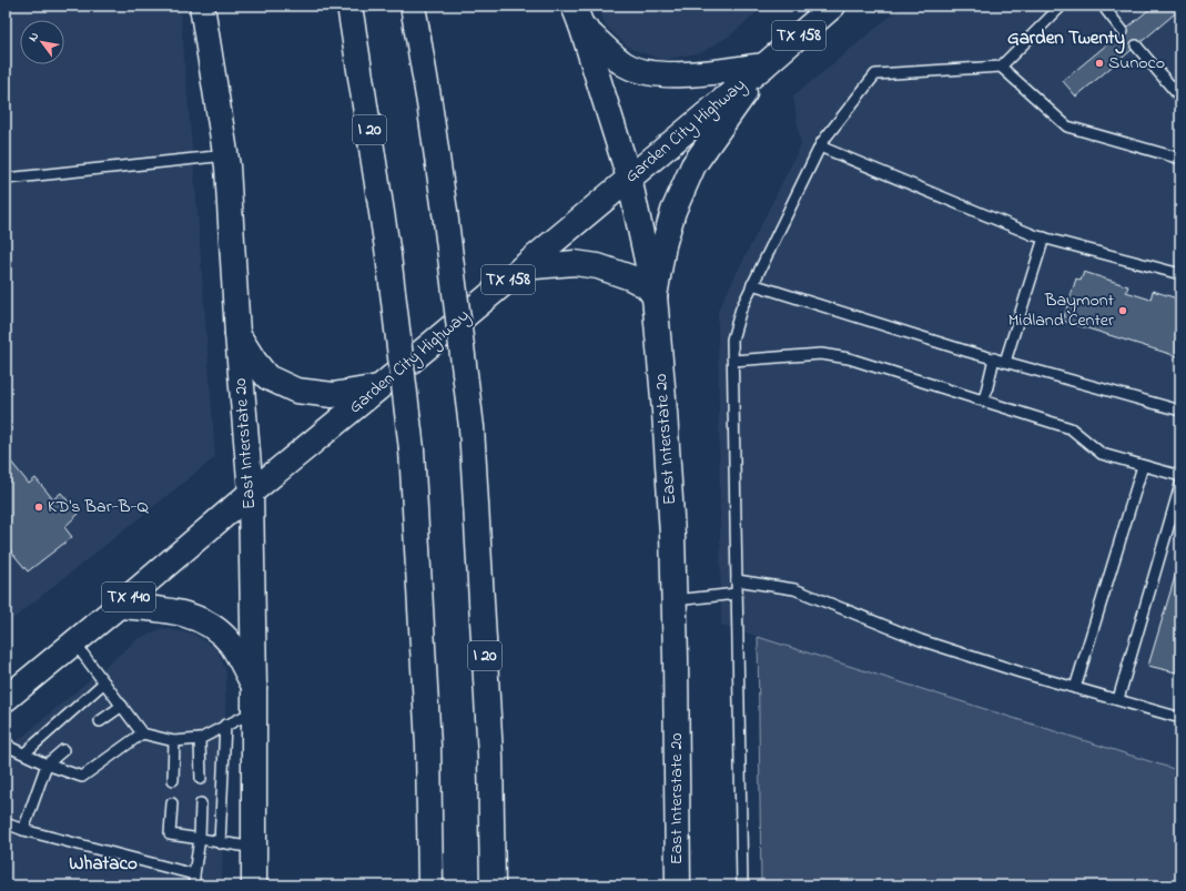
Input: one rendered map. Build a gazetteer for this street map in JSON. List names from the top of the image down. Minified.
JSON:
{"streets":{"main road":["TX 158","I 20","Garden City Highway","East Interstate 20","TX 140"]},"crossings":[["Garden City Highway","East Interstate 20"]],"districts":["Garden Twenty","Whataco"],"places":["Sunoco","Baymont Midland Center","KD's Bar-B-Q"],"north":"top left"}
